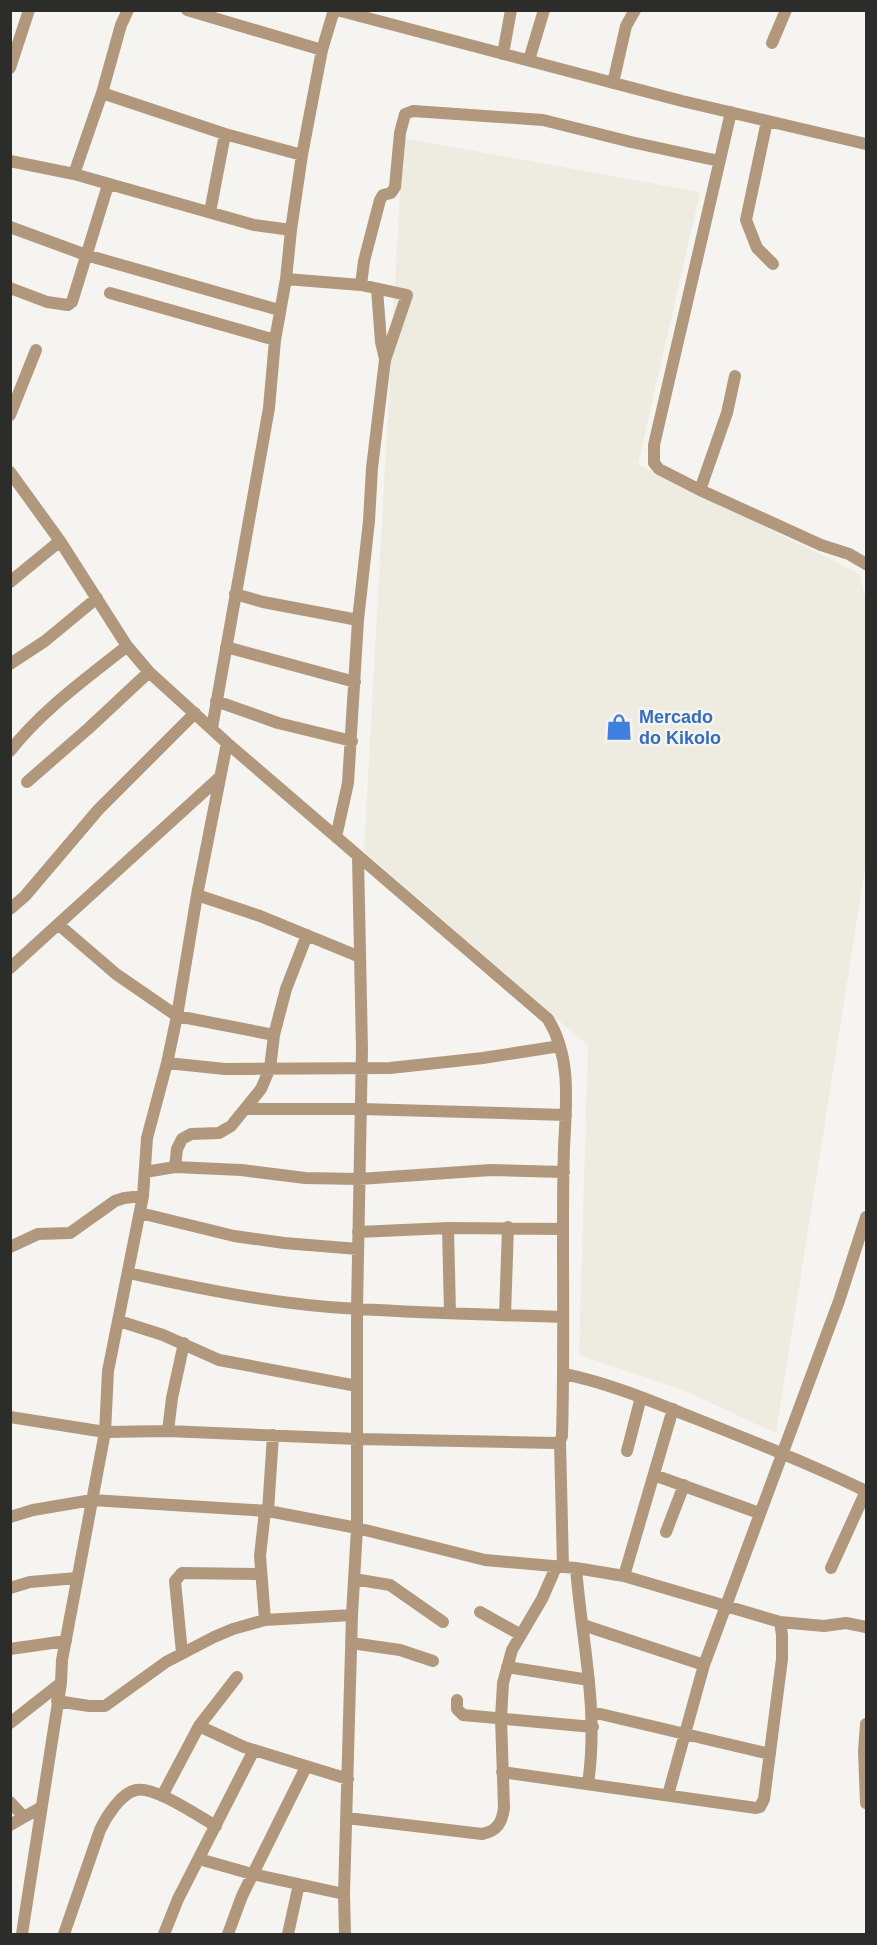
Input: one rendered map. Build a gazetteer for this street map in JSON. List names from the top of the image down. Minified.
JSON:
{"places":{"shop":["Mercado do Kikolo"]}}
